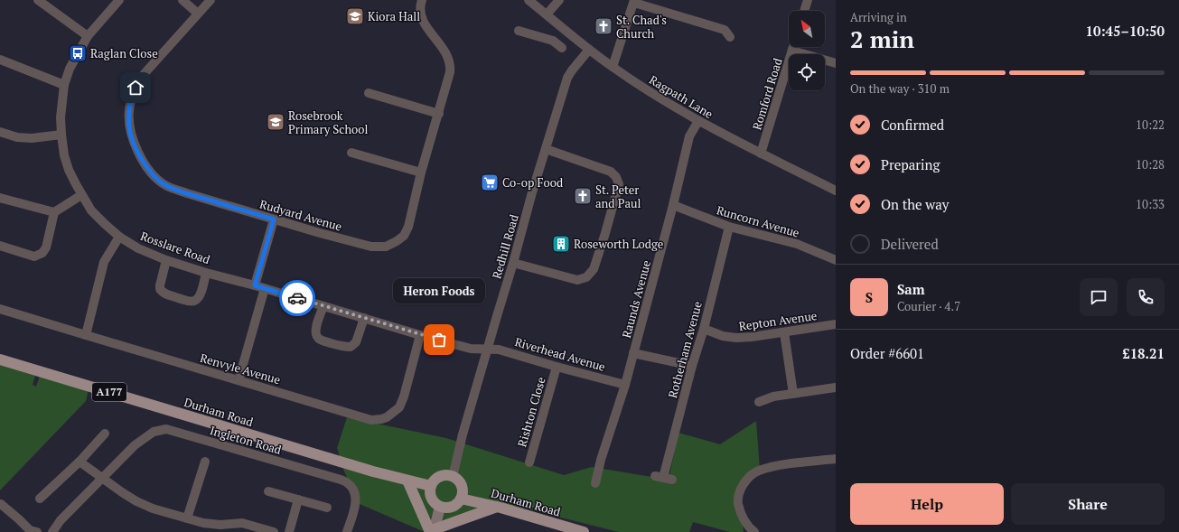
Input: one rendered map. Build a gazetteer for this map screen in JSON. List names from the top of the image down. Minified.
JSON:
{"streets":{"main road":["A177","Durham Road"],"street":["Romford Road","Ragpath Lane","Rudyard Avenue","Runcorn Avenue","Redhill Road","Rosslare Road","Raunds Avenue","Repton Avenue","Rotherham Avenue","Riverhead Avenue","Renvyle Avenue","Rishton Close","Ingleton Road"]},"crossings":[["Romford Road","Ragpath Lane"],["Ragpath Lane","Redhill Road"],["Ragpath Lane","Raunds Avenue"],["Runcorn Avenue","Raunds Avenue"],["Runcorn Avenue","Rotherham Avenue"],["Redhill Road","Rosslare Road"],["Redhill Road","Riverhead Avenue"],["Redhill Road","Durham Road"],["Rosslare Road","Riverhead Avenue"],["Rosslare Road","Renvyle Avenue"],["Raunds Avenue","Riverhead Avenue"],["Repton Avenue","Rotherham Avenue"],["Riverhead Avenue","Rishton Close"]],"places":{"school or university":["Kiora Hall","Rosebrook Primary School"],"church":["St. Chad's Church","St. Peter and Paul"],"bus stop":["Raglan Close"],"supermarket":["Co-op Food"],"building":["Roseworth Lodge"],"other":["Heron Foods"]},"north":"top left","page":{"heading":["2 min","Arriving in","10:45–10:50"],"panel":["Sam","Courier · 4.7","Order #6601","£18.21"],"bar":"On the way · 310 m","list":[["Confirmed","10:22"],["Preparing","10:28"],["On the way","10:33"],"Delivered"],"bubble":"Heron Foods","round":"S","buttons":["Help","Share"]}}
